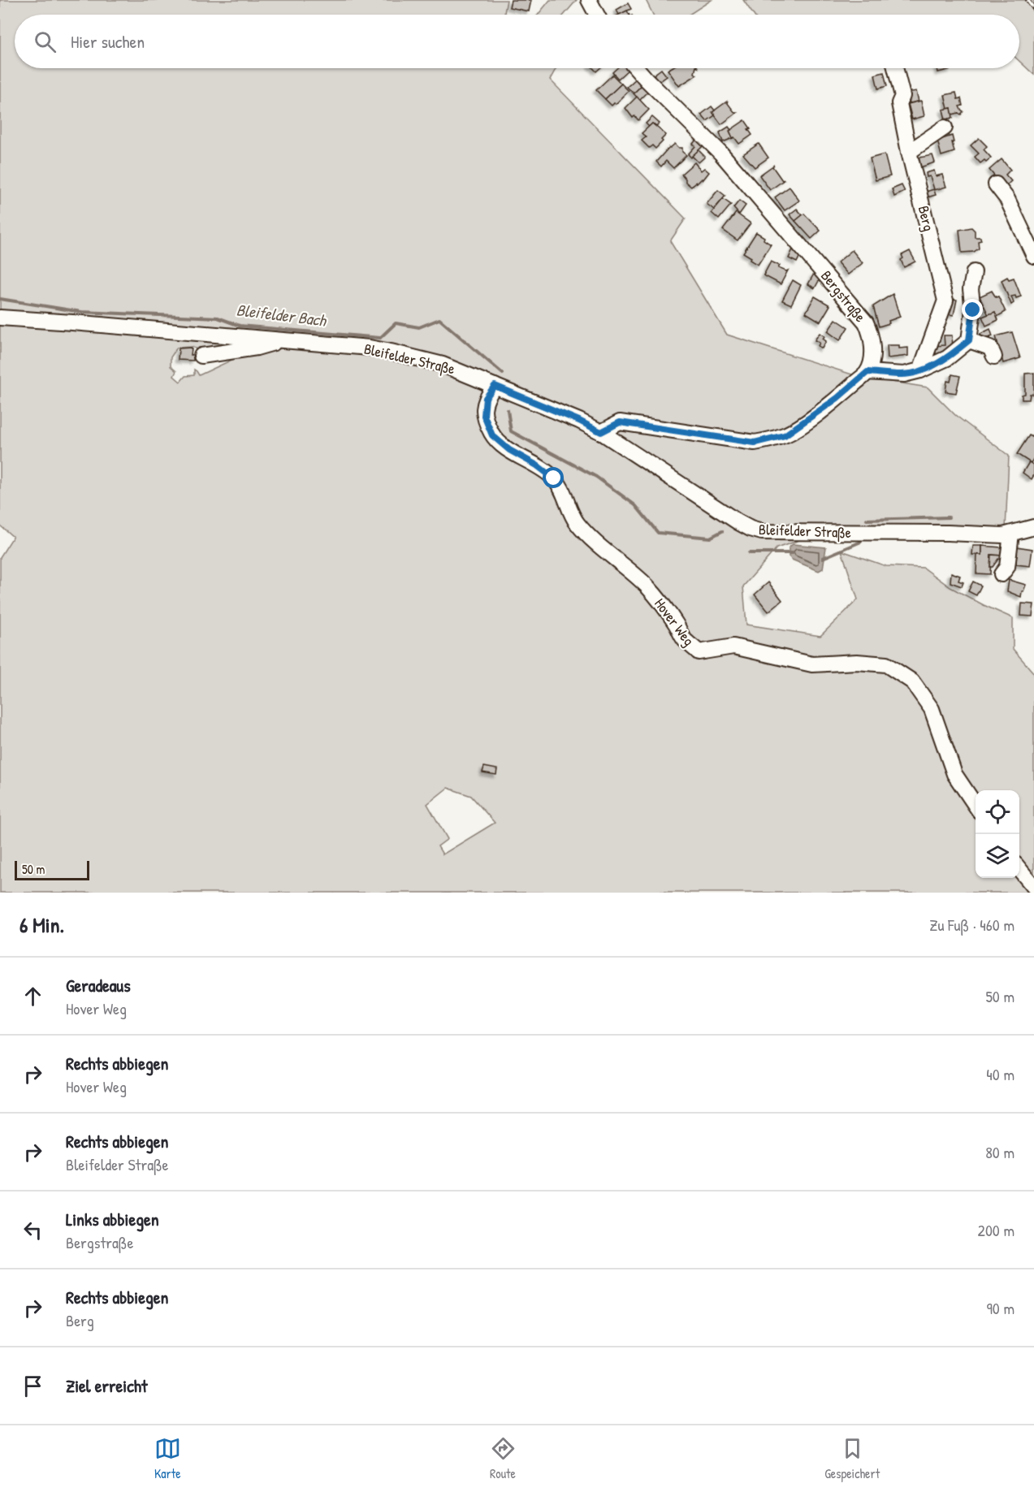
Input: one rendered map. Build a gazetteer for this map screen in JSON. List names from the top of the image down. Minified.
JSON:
{"streets":{"street":["Berg","Bergstraße","Bleifelder Straße","Hover Weg"]},"crossings":[["Bleifelder Straße","Hover Weg"]],"water":["Bleifelder Bach"],"scale_bar":"50 m","page":{"search":"Hier suchen","scale":"50 m","heading":["6 Min.","Zu Fuß · 460 m"],"list":[["Geradeaus","Hover Weg","50 m"],["Rechts abbiegen","Hover Weg","40 m"],["Rechts abbiegen","Bleifelder Straße","80 m"],["Links abbiegen","Bergstraße","200 m"],["Rechts abbiegen","Berg","90 m"],"Ziel erreicht"],"nav":["Karte","Route","Gespeichert"]}}
